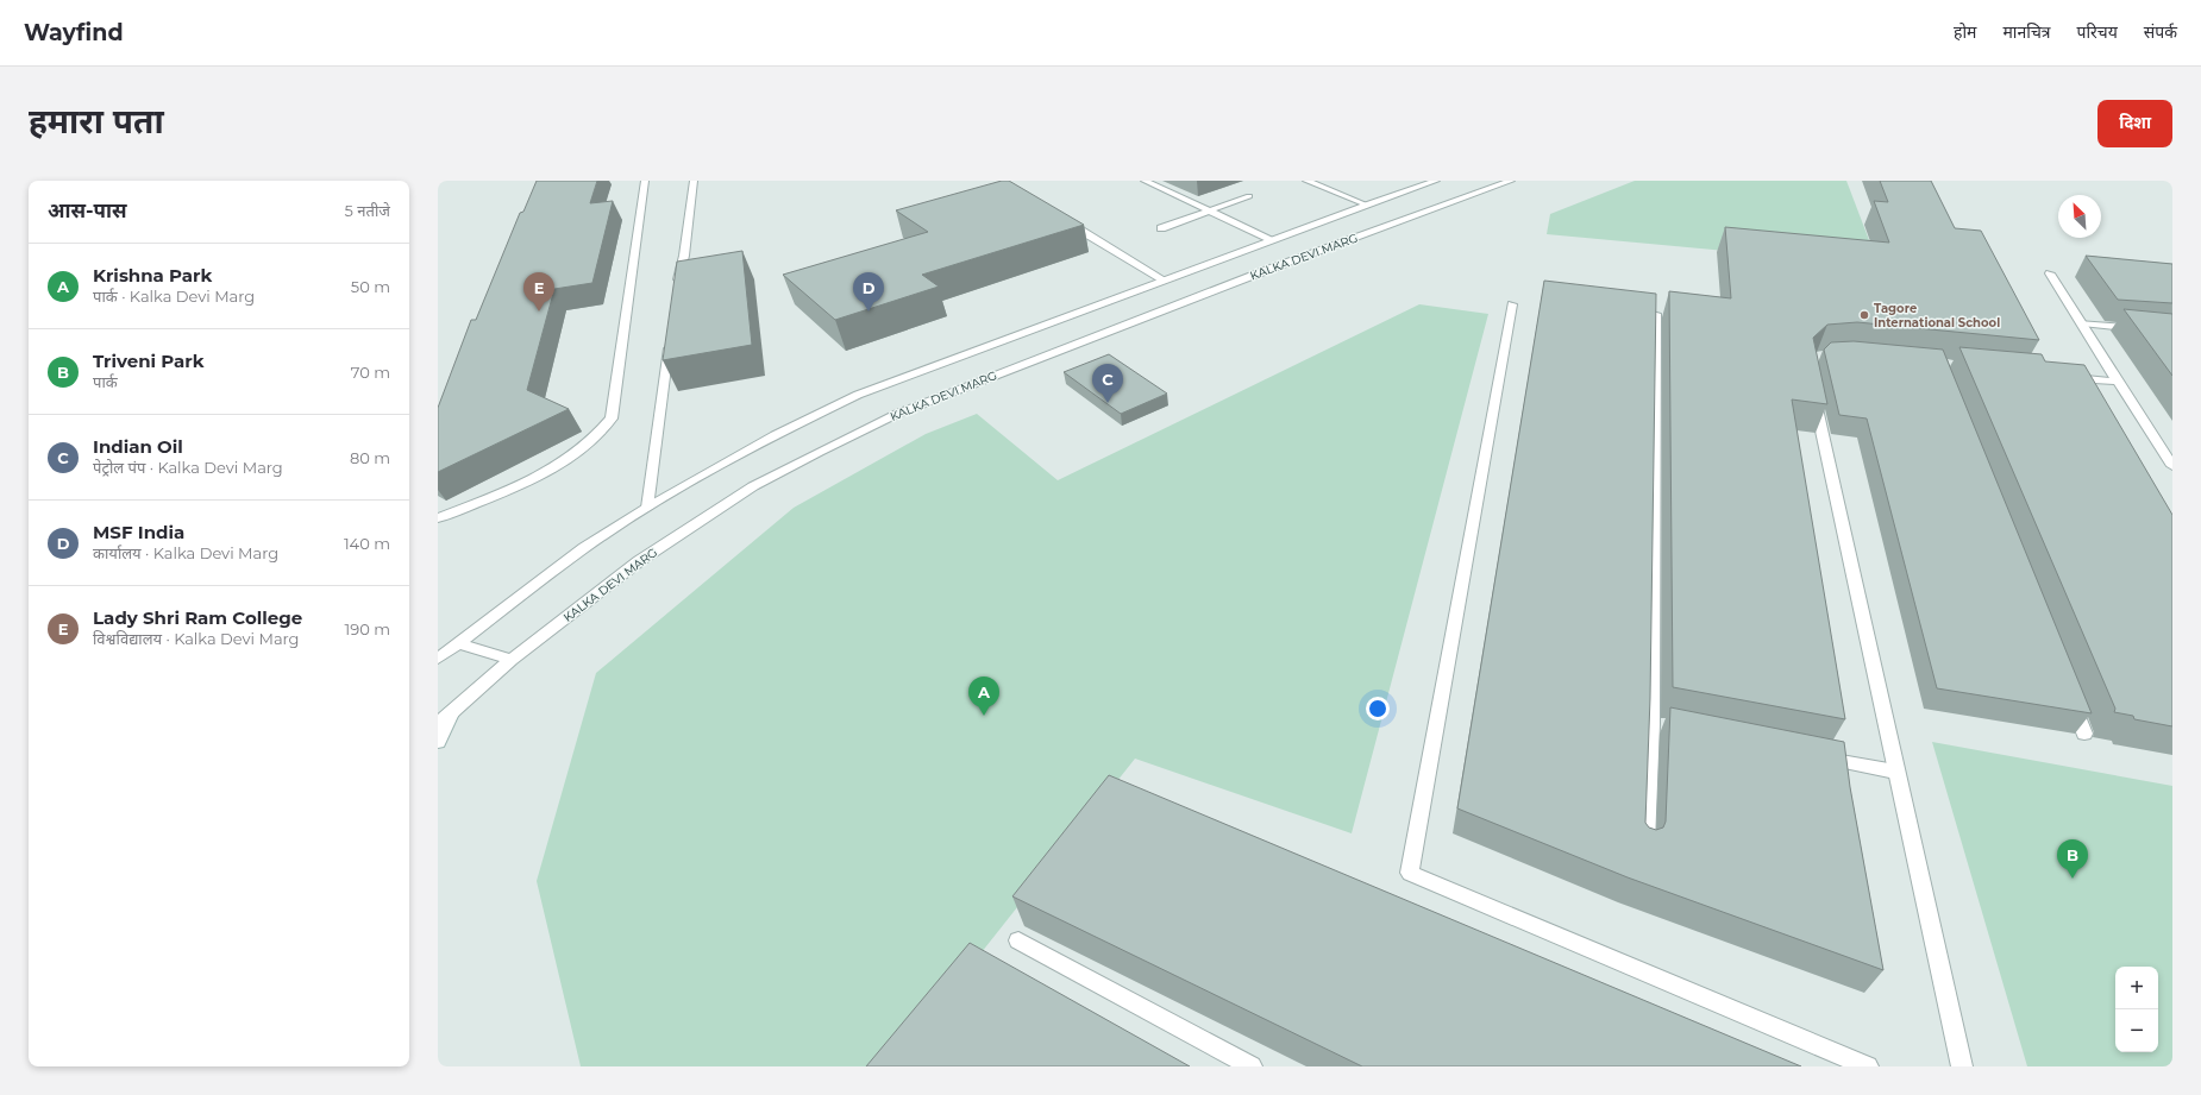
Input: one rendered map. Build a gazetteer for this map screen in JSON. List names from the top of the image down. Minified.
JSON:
{"streets":{"street":["KALKA DEVI MARG"]},"places":["Tagore International School"],"north":"top left","page":{"header":"Wayfind","nav":["होम","मानचित्र","परिचय","संपर्क"],"buttons":"दिशा","title":"हमारा पता","heading":["आस-पास","5 नतीजे"],"list":[{"mark":"A","name":"Krishna Park","note":"पार्क · Kalka Devi Marg","value":"50 m"},{"mark":"B","name":"Triveni Park","note":"पार्क","value":"70 m"},{"mark":"C","name":"Indian Oil","note":"पेट्रोल पंप · Kalka Devi Marg","value":"80 m"},{"mark":"D","name":"MSF India","note":"कार्यालय · Kalka Devi Marg","value":"140 m"},{"mark":"E","name":"Lady Shri Ram College","note":"विश्वविद्यालय · Kalka Devi Marg","value":"190 m"}],"pins":["D","E","C","A","B"],"map_buttons":["+","−"]}}
